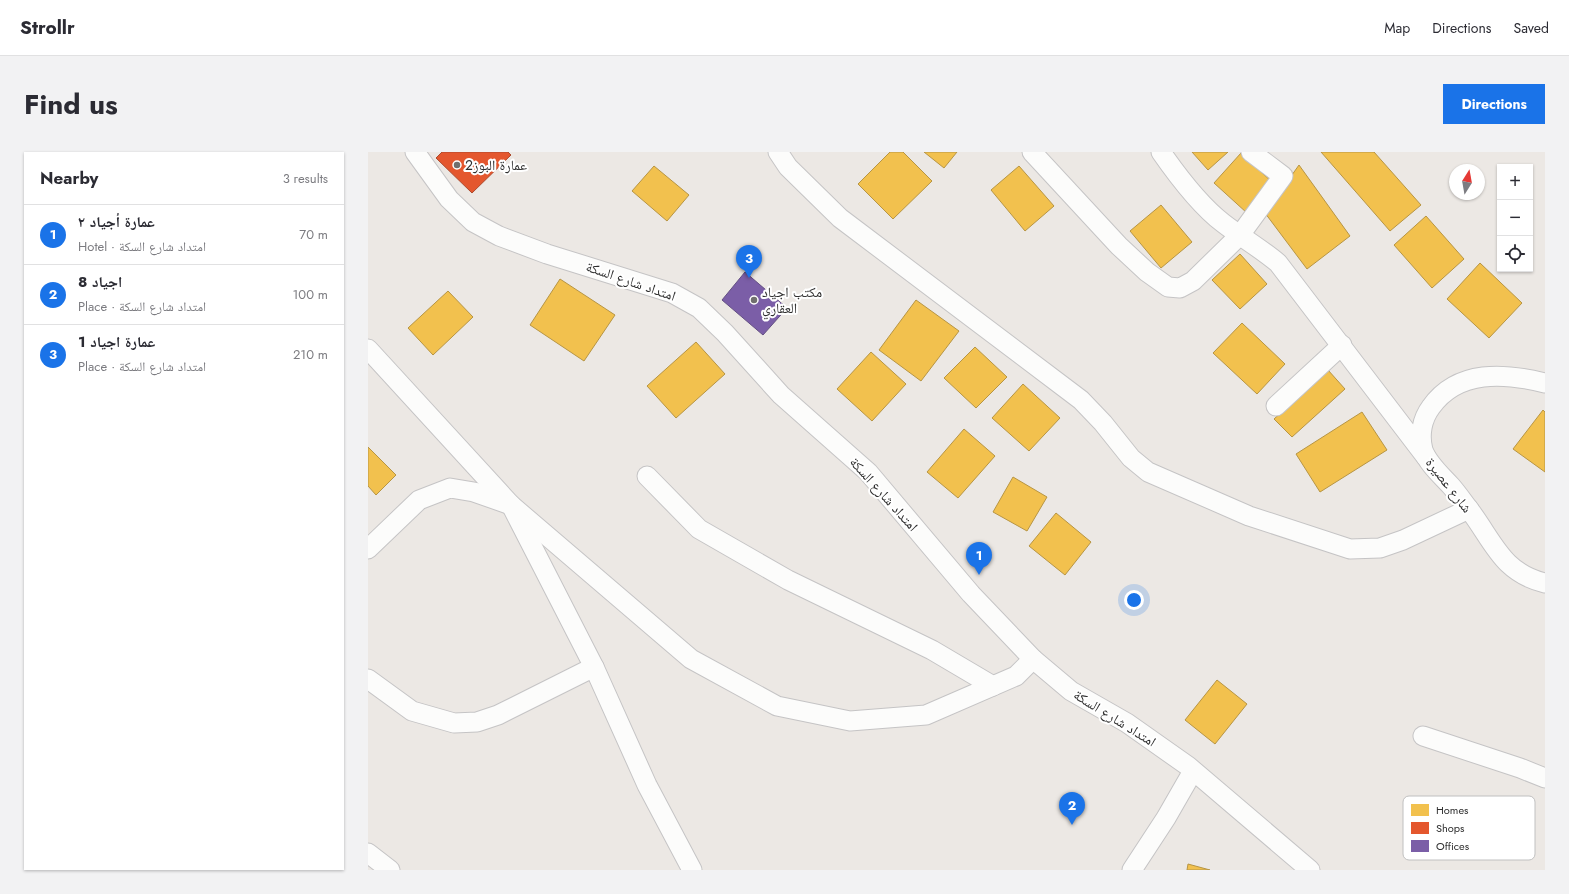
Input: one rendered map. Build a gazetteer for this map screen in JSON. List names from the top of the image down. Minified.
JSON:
{"streets":{"street":["امتداد شارع السكة","شارع عصيرة"]},"places":["عمارة البوز2","مكتب اجياد العقاري"],"legend":["Homes","Shops","Offices"],"north":"top","page":{"header":"Strollr","nav":["Map","Directions","Saved"],"title":"Find us","buttons":"Directions","heading":["Nearby","3 results"],"map_buttons":["+","−"],"list":[{"mark":"1","name":"عمارة أجياد ٢","note":"Hotel · امتداد شارع السكة","value":"70 m"},{"mark":"2","name":"اجياد 8","note":"Place · امتداد شارع السكة","value":"100 m"},{"mark":"3","name":"عمارة اجياد 1","note":"Place · امتداد شارع السكة","value":"210 m"}],"pins":["3","1","2"]}}
